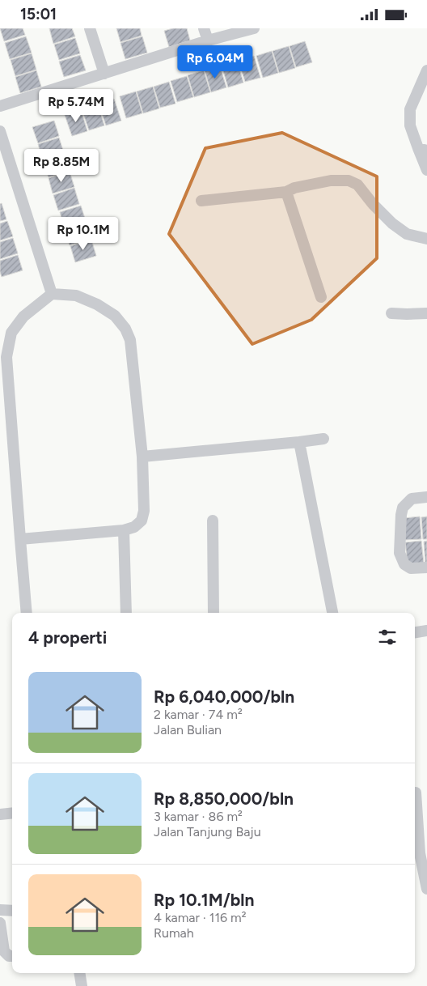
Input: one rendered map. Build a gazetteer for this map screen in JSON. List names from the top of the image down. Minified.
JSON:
{"page":{"status":"15:01","price":["Rp 6.04M","Rp 5.74M","Rp 8.85M","Rp 10.1M"],"heading":"4 properti","list":[{"name":"Rp 6,040,000/bln","note":"2 kamar · 74 m² · Jalan Bulian"},{"name":"Rp 8,850,000/bln","note":"3 kamar · 86 m² · Jalan Tanjung Baju"},{"name":"Rp 10.1M/bln","note":"4 kamar · 116 m² · Rumah"}]}}
